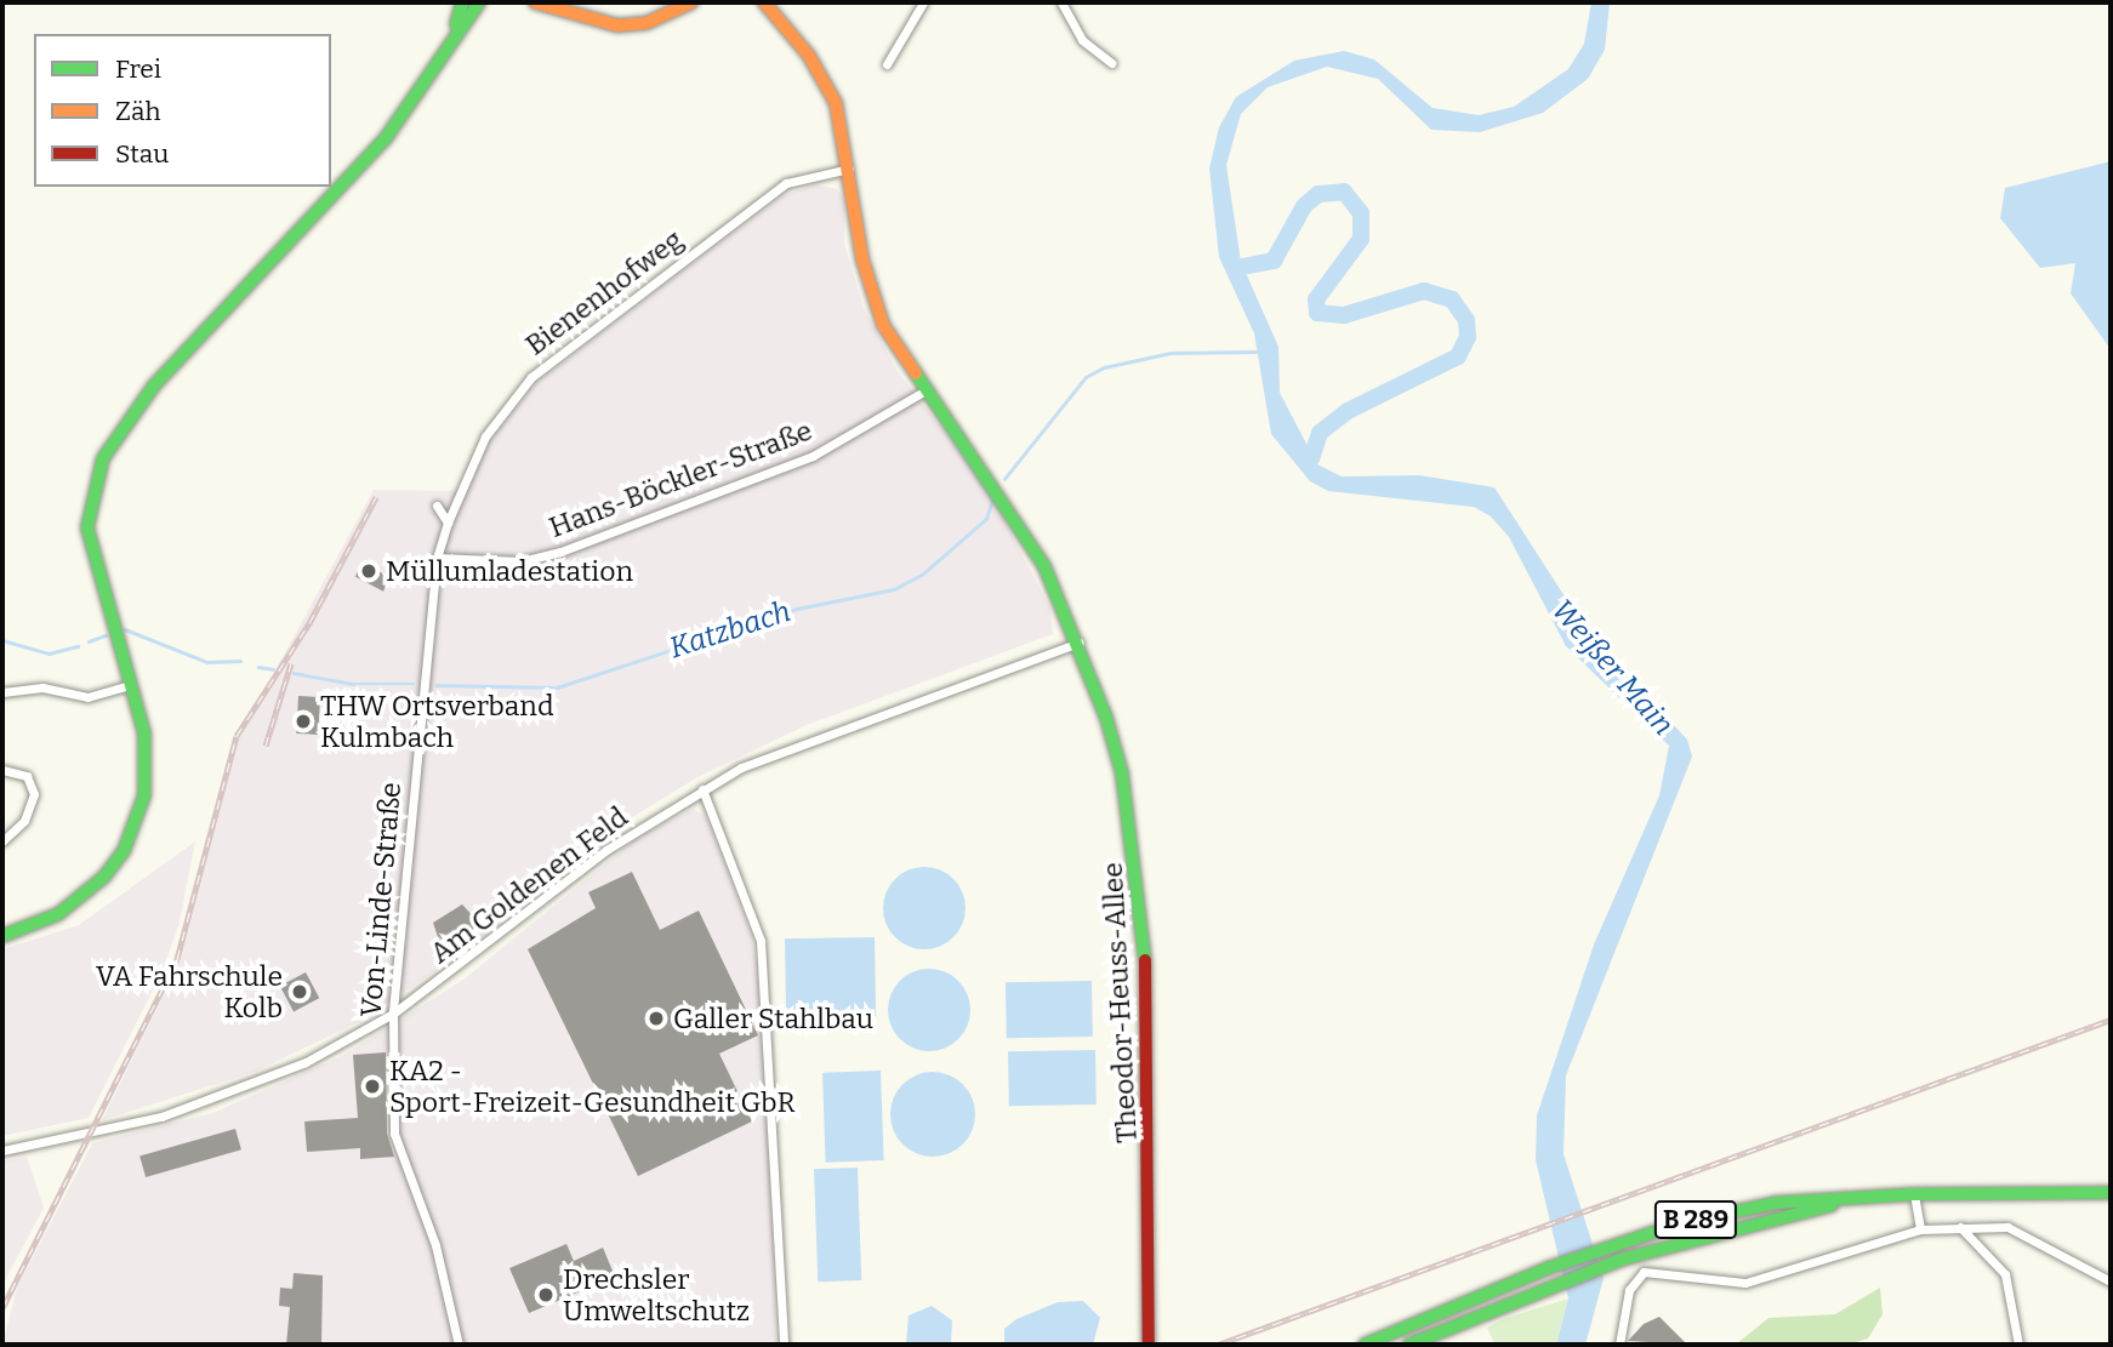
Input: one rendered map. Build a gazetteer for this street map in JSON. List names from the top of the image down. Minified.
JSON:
{"streets":{"main road":["Theodor-Heuss-Allee","B 289"],"street":["Bienenhofweg","Hans-Böckler-Straße","Am Goldenen Feld","Von-Linde-Straße"]},"crossings":[["Bienenhofweg","Von-Linde-Straße"],["Bienenhofweg","Theodor-Heuss-Allee"],["Hans-Böckler-Straße","Von-Linde-Straße"],["Hans-Böckler-Straße","Theodor-Heuss-Allee"],["Am Goldenen Feld","Von-Linde-Straße"],["Am Goldenen Feld","Theodor-Heuss-Allee"]],"water":["Katzbach","Weißer Main"],"places":["Müllumladestation","THW Ortsverband Kulmbach","VA Fahrschule Kolb","Galler Stahlbau","KA2 - Sport-Freizeit-Gesundheit GbR","Drechsler Umweltschutz"],"legend":["Frei","Zäh","Stau"]}
